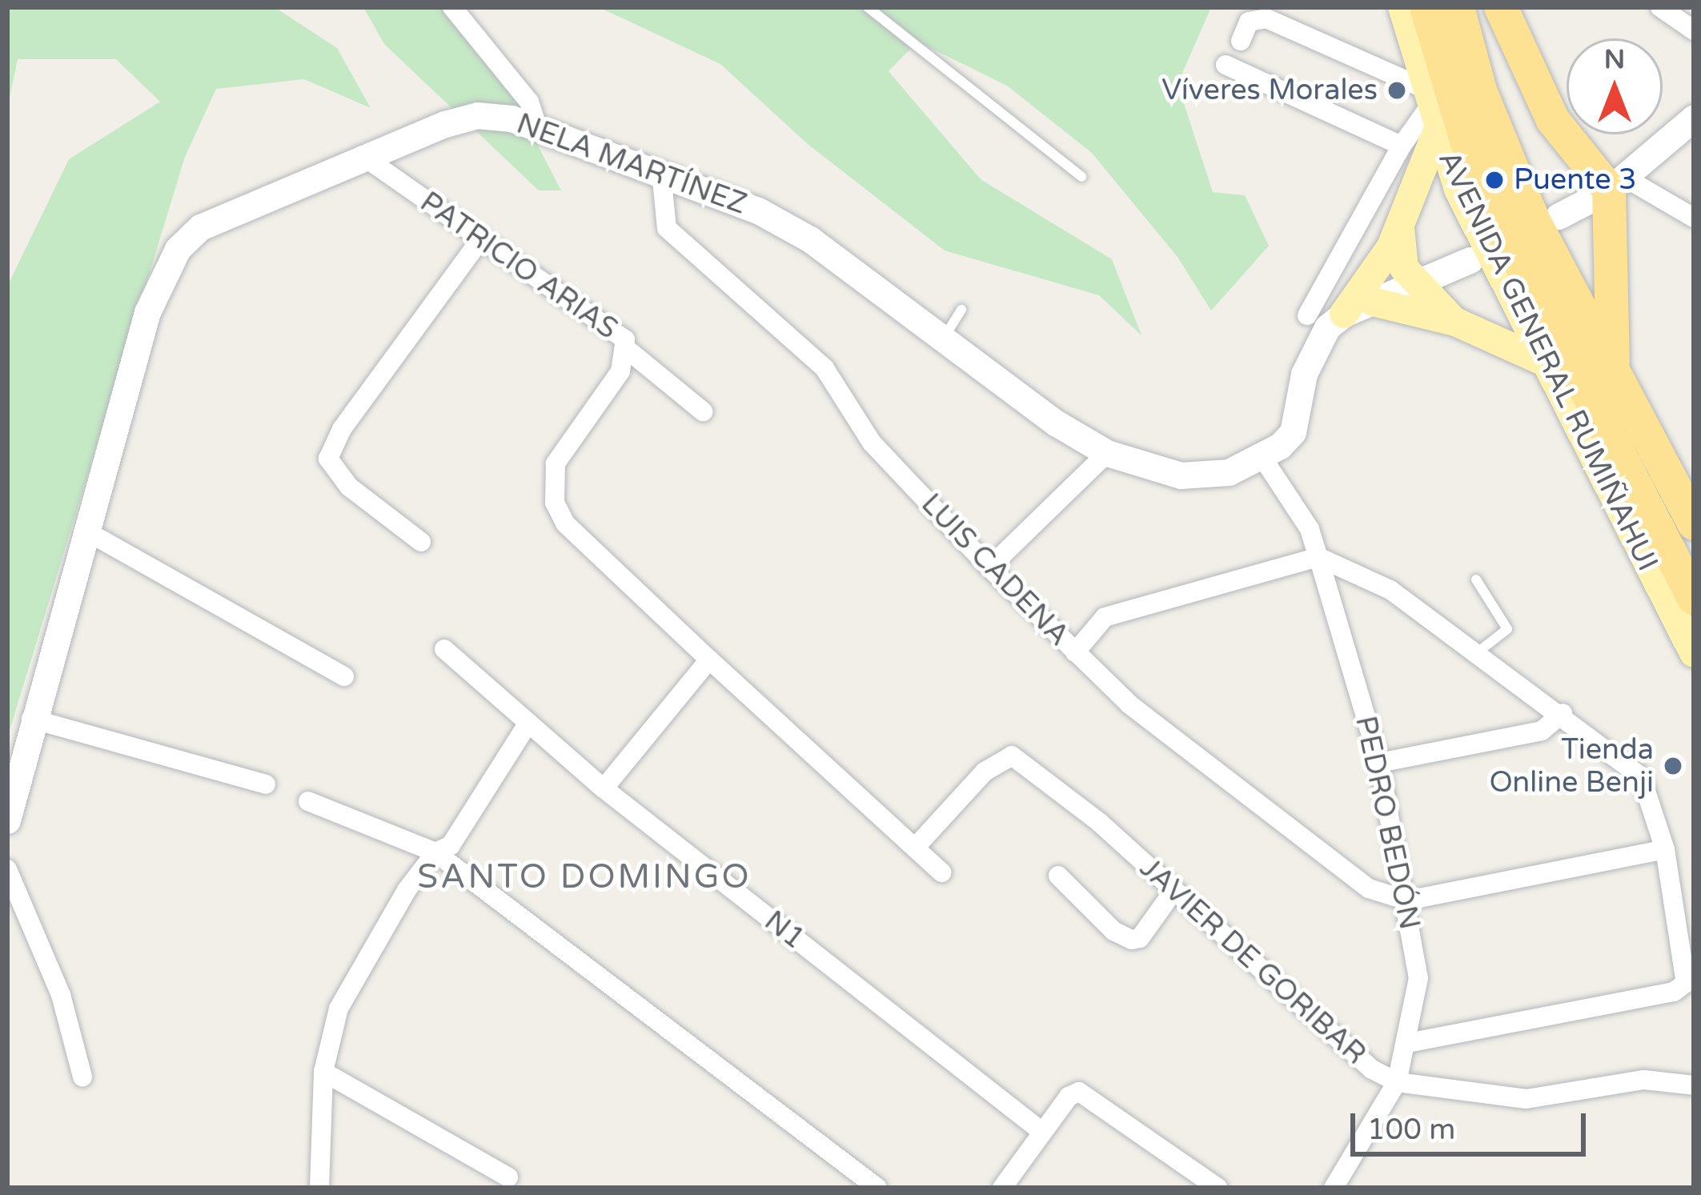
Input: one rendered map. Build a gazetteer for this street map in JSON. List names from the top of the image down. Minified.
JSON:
{"streets":{"main road":["NELA MARTÍNEZ","AVENIDA GENERAL RUMIÑAHUI"],"street":["PATRICIO ARIAS","LUIS CADENA","PEDRO BEDÓN","N1","JAVIER DE GORIBAR"]},"crossings":[["NELA MARTÍNEZ","PATRICIO ARIAS"],["NELA MARTÍNEZ","LUIS CADENA"],["NELA MARTÍNEZ","PEDRO BEDÓN"],["PATRICIO ARIAS","JAVIER DE GORIBAR"],["LUIS CADENA","PEDRO BEDÓN"],["PEDRO BEDÓN","JAVIER DE GORIBAR"]],"districts":["SANTO DOMINGO"],"places":["Víveres Morales","Puente 3","Tienda Online Benji"],"scale_bar":"100 m","north":"top"}
